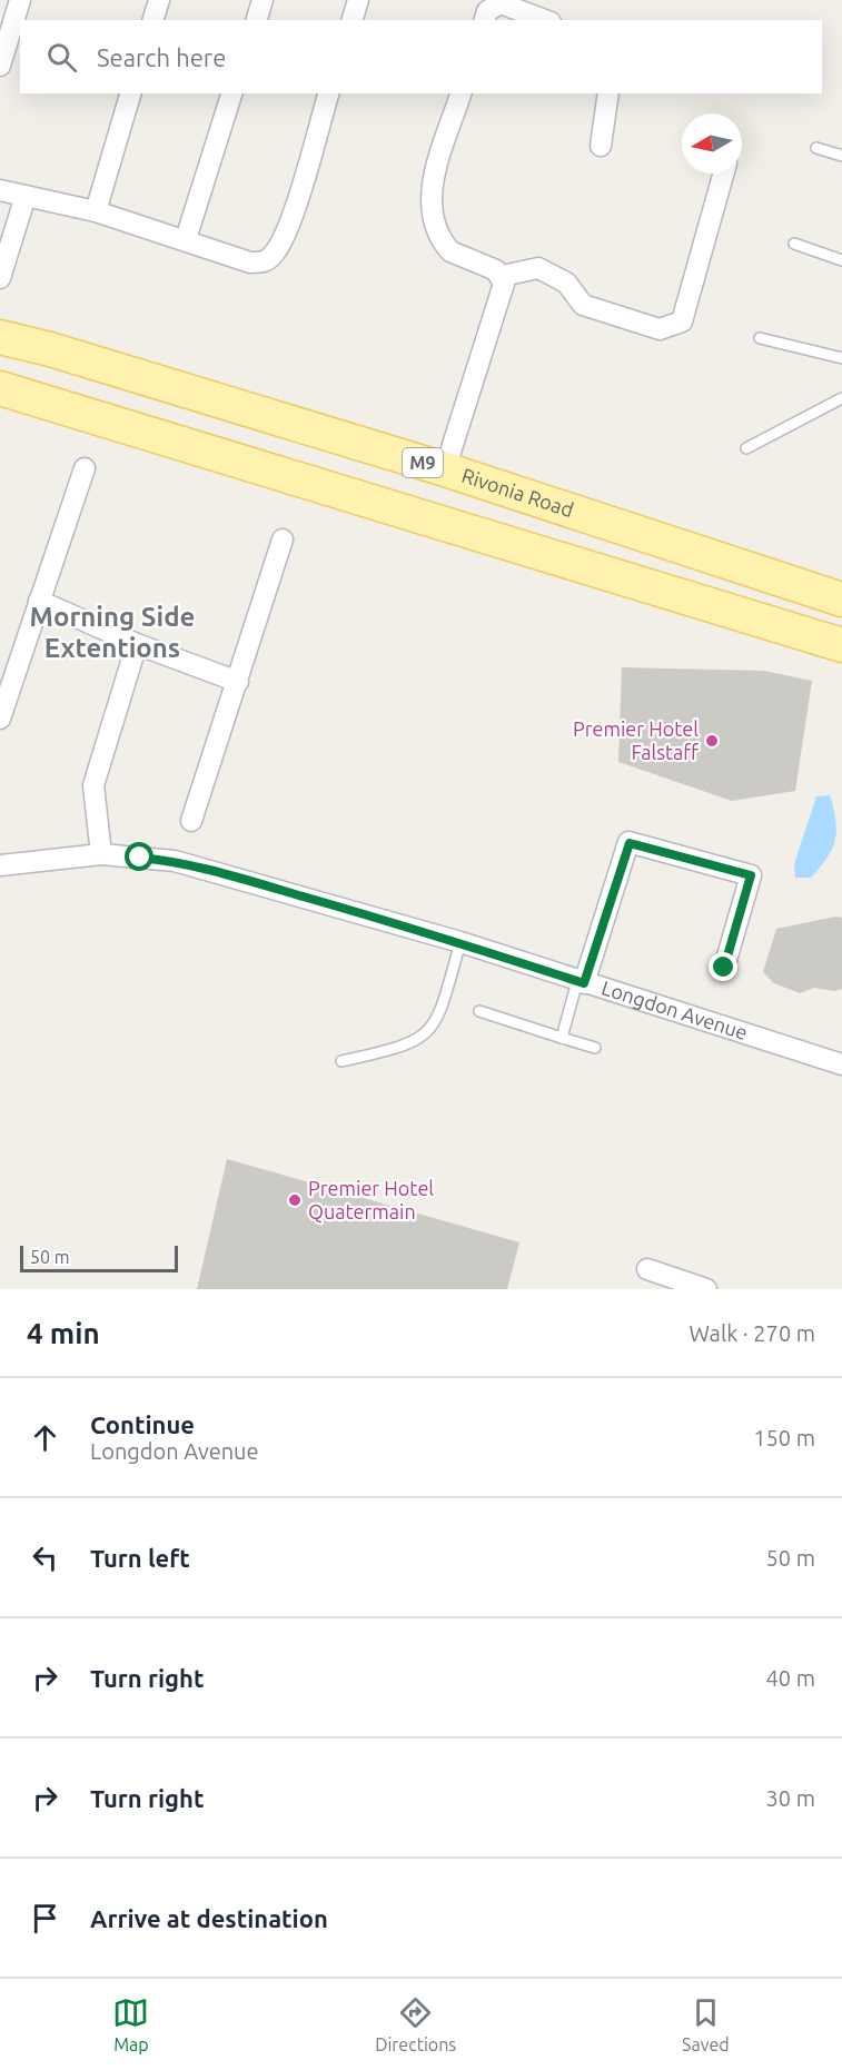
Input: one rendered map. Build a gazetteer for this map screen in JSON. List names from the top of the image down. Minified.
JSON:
{"streets":{"main road":["M9","Rivonia Road"],"street":["Longdon Avenue"]},"districts":["Morning Side Extentions"],"places":["Premier Hotel Falstaff","Premier Hotel Quatermain"],"scale_bar":"50 m","north":"left","page":{"search":"Search here","scale":"50 m","heading":["4 min","Walk · 270 m"],"list":[["Continue","Longdon Avenue","150 m"],["Turn left","50 m"],["Turn right","40 m"],["Turn right","30 m"],"Arrive at destination"],"nav":["Map","Directions","Saved"]}}
